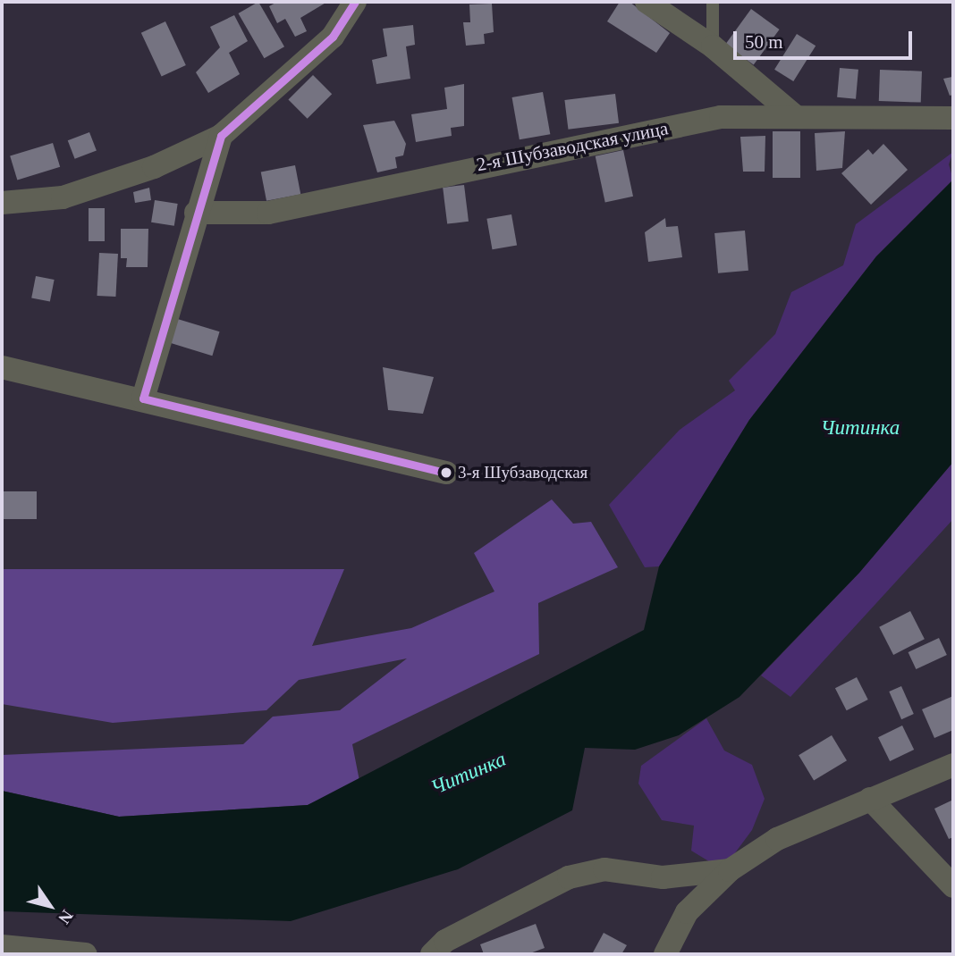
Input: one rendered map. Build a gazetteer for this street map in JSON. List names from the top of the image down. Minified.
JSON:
{"streets":{"street":["2-я Шубзаводская улица"]},"water":["Читинка"],"places":["3-я Шубзаводская"],"scale_bar":"50 m","north":"bottom right"}
